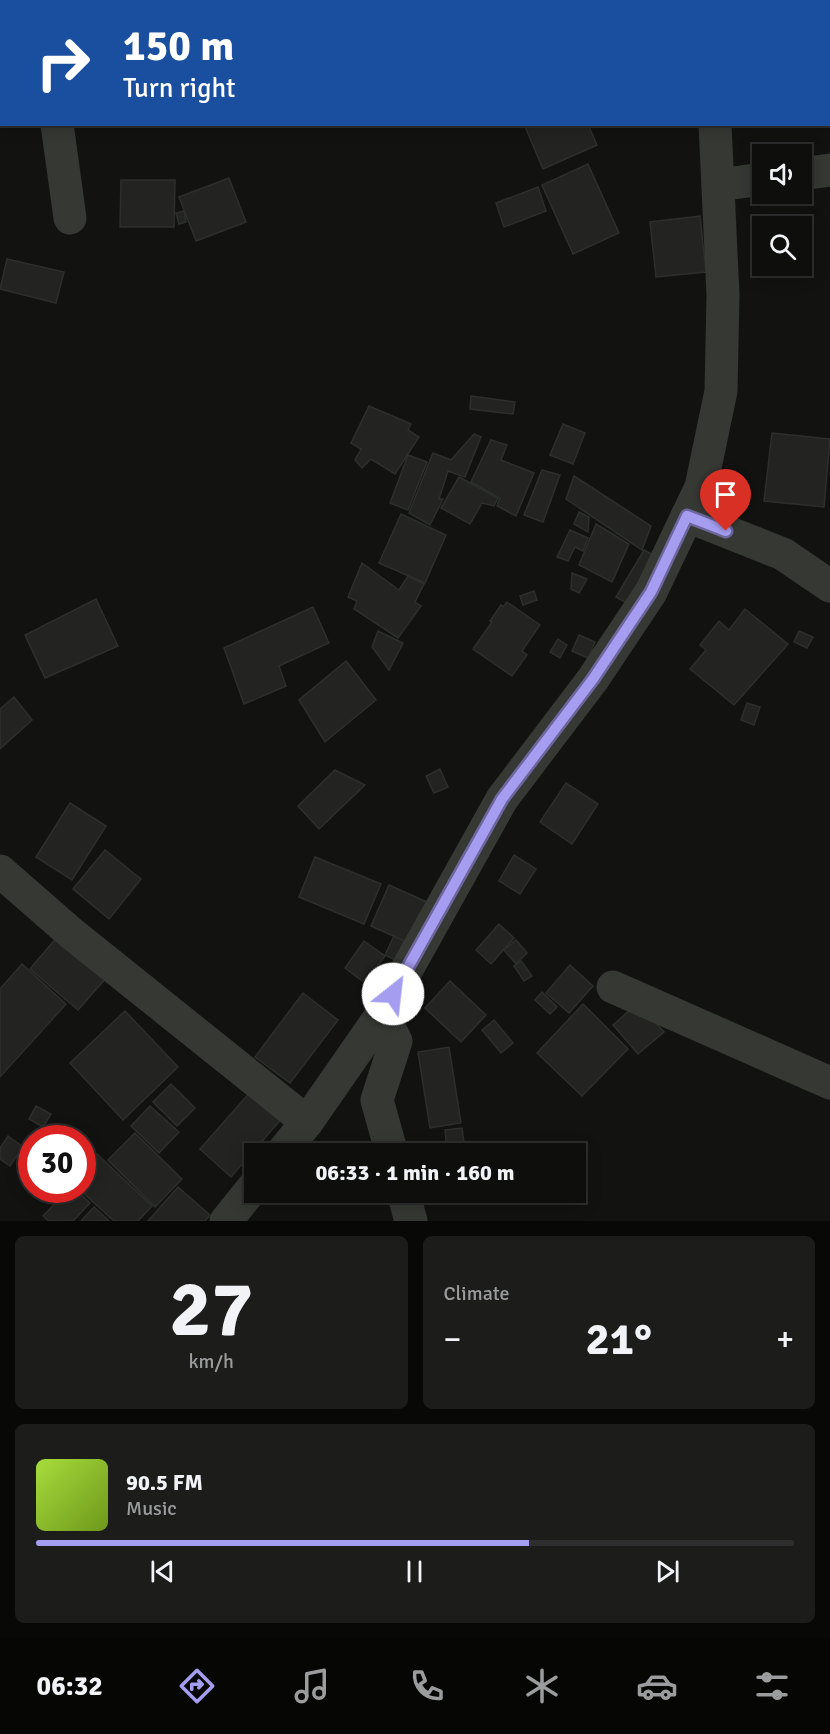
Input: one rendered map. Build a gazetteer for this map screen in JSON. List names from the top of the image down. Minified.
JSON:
{"page":{"turn":["150 m","Turn right"],"limit":"30","trip":"06:33 · 1 min · 160 m","tile":[["27","km/h"],"Climate"],"heat":["−","21°","+"],"song":["90.5 FM","Music"],"tabs":"06:32"}}
